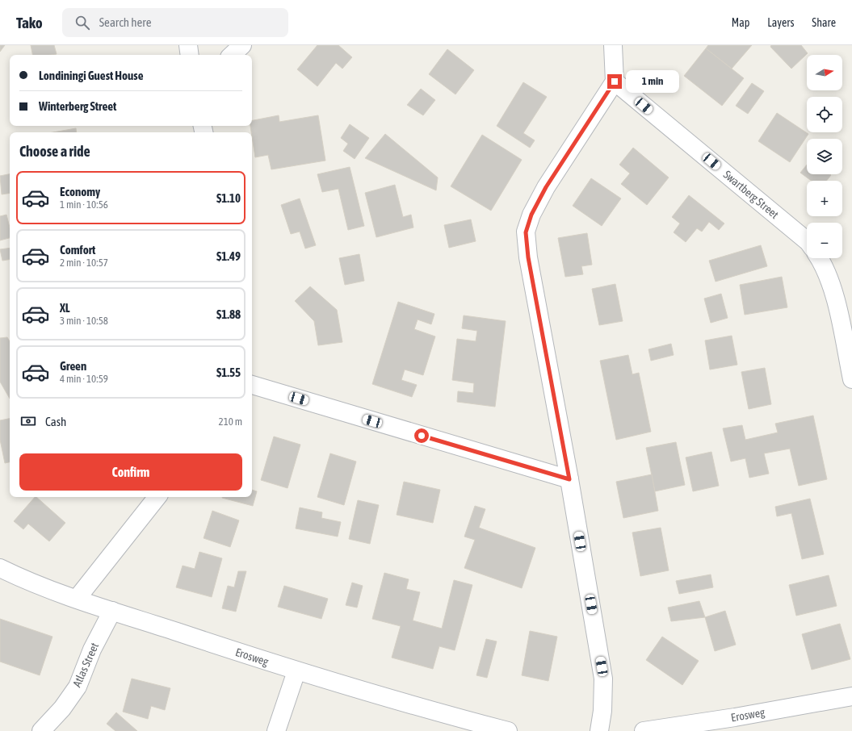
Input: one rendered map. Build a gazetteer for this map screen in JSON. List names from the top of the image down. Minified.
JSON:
{"streets":{"street":["Swartberg Street","Erosweg","Atlas Street"]},"crossings":[["Erosweg","Atlas Street"]],"north":"right","page":{"header":"Tako","search":"Search here","nav":["Map","Layers","Share"],"map_buttons":["+","−"],"banner":["Londiningi Guest House","Winterberg Street"],"bubble":"1 min","heading":"Choose a ride","list":[{"name":"Economy","note":"1 min · 10:56","value":"$1.10"},{"name":"Comfort","note":"2 min · 10:57","value":"$1.49"},{"name":"XL","note":"3 min · 10:58","value":"$1.88"},{"name":"Green","note":"4 min · 10:59","value":"$1.55"}],"pay":["Cash","210 m"],"buttons":"Confirm"}}
